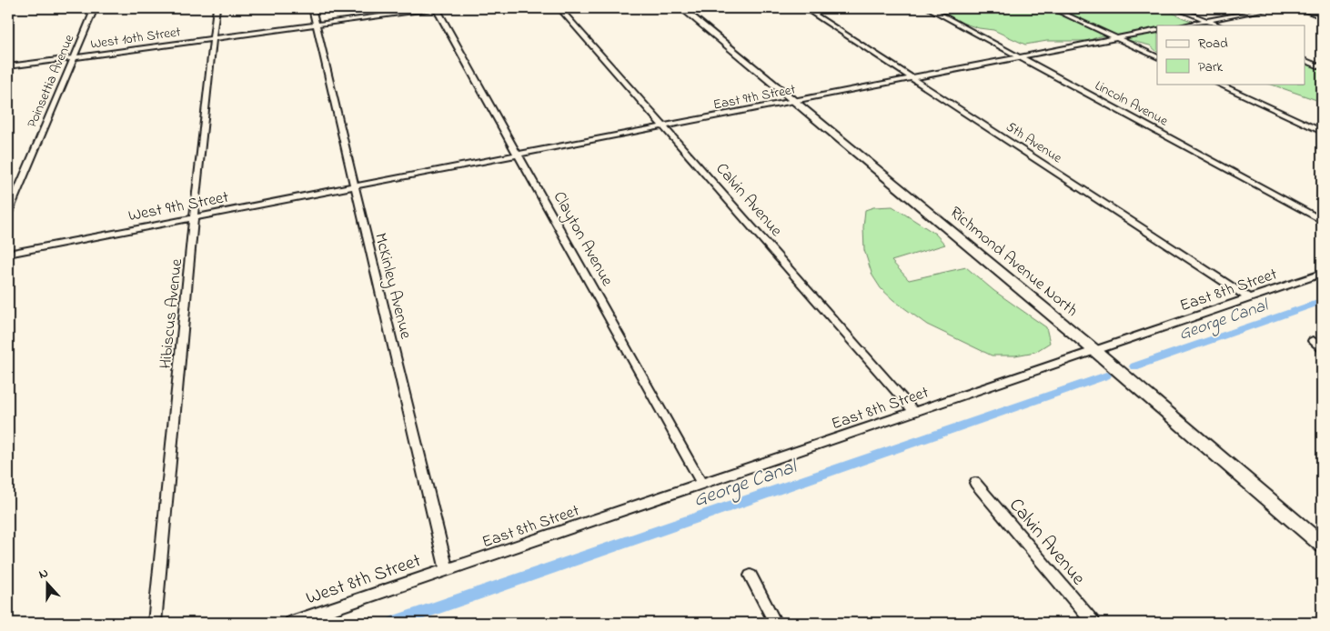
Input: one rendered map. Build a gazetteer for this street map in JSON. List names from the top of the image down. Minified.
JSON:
{"streets":{"street":["West 10th Street","Poinsettia Avenue","East 9th Street","Lincoln Avenue","5th Avenue","Calvin Avenue","West 9th Street","Clayton Avenue","Richmond Avenue North","McKinley Avenue","East 8th Street","Hibiscus Avenue","West 8th Street"]},"crossings":[["West 10th Street","Poinsettia Avenue"],["West 10th Street","Clayton Avenue"],["West 10th Street","McKinley Avenue"],["West 10th Street","Hibiscus Avenue"],["East 9th Street","Lincoln Avenue"],["East 9th Street","5th Avenue"],["East 9th Street","Calvin Avenue"],["East 9th Street","West 9th Street"],["East 9th Street","Clayton Avenue"],["East 9th Street","Richmond Avenue North"],["East 9th Street","McKinley Avenue"],["5th Avenue","East 8th Street"],["Calvin Avenue","East 8th Street"],["West 9th Street","McKinley Avenue"],["West 9th Street","Hibiscus Avenue"],["Clayton Avenue","East 8th Street"],["Richmond Avenue North","East 8th Street"],["McKinley Avenue","East 8th Street"],["McKinley Avenue","West 8th Street"],["East 8th Street","West 8th Street"]],"water":["George Canal"],"legend":["Road","Park"],"north":"top"}
